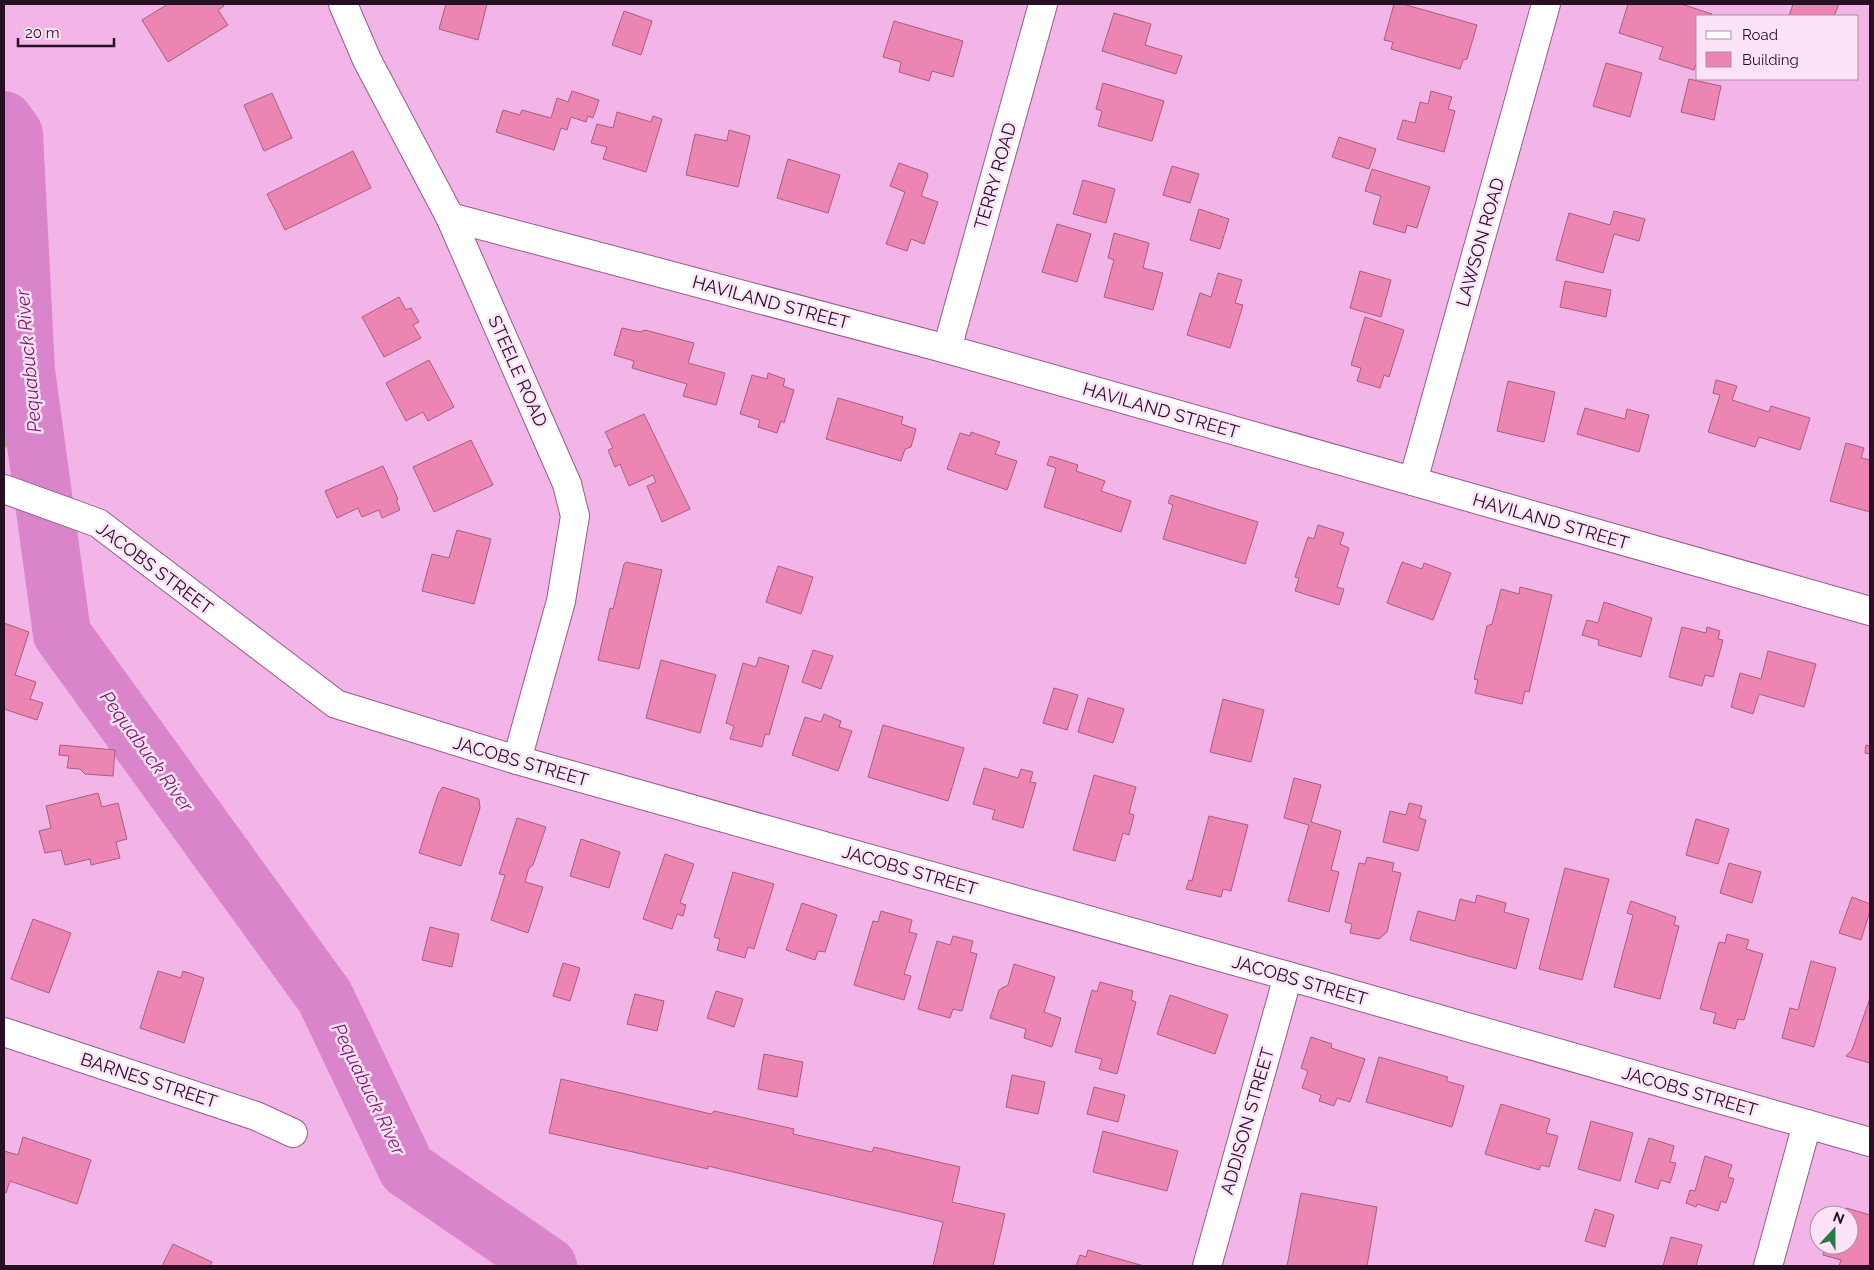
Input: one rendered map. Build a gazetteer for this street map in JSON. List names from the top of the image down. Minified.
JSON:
{"streets":{"street":["TERRY ROAD","LAWSON ROAD","HAVILAND STREET","STEELE ROAD","JACOBS STREET","BARNES STREET","ADDISON STREET"]},"crossings":[["TERRY ROAD","HAVILAND STREET"],["LAWSON ROAD","HAVILAND STREET"],["HAVILAND STREET","STEELE ROAD"],["STEELE ROAD","JACOBS STREET"],["JACOBS STREET","ADDISON STREET"]],"water":["Pequabuck River"],"legend":["Road","Building"],"scale_bar":"20 m","north":"top"}
